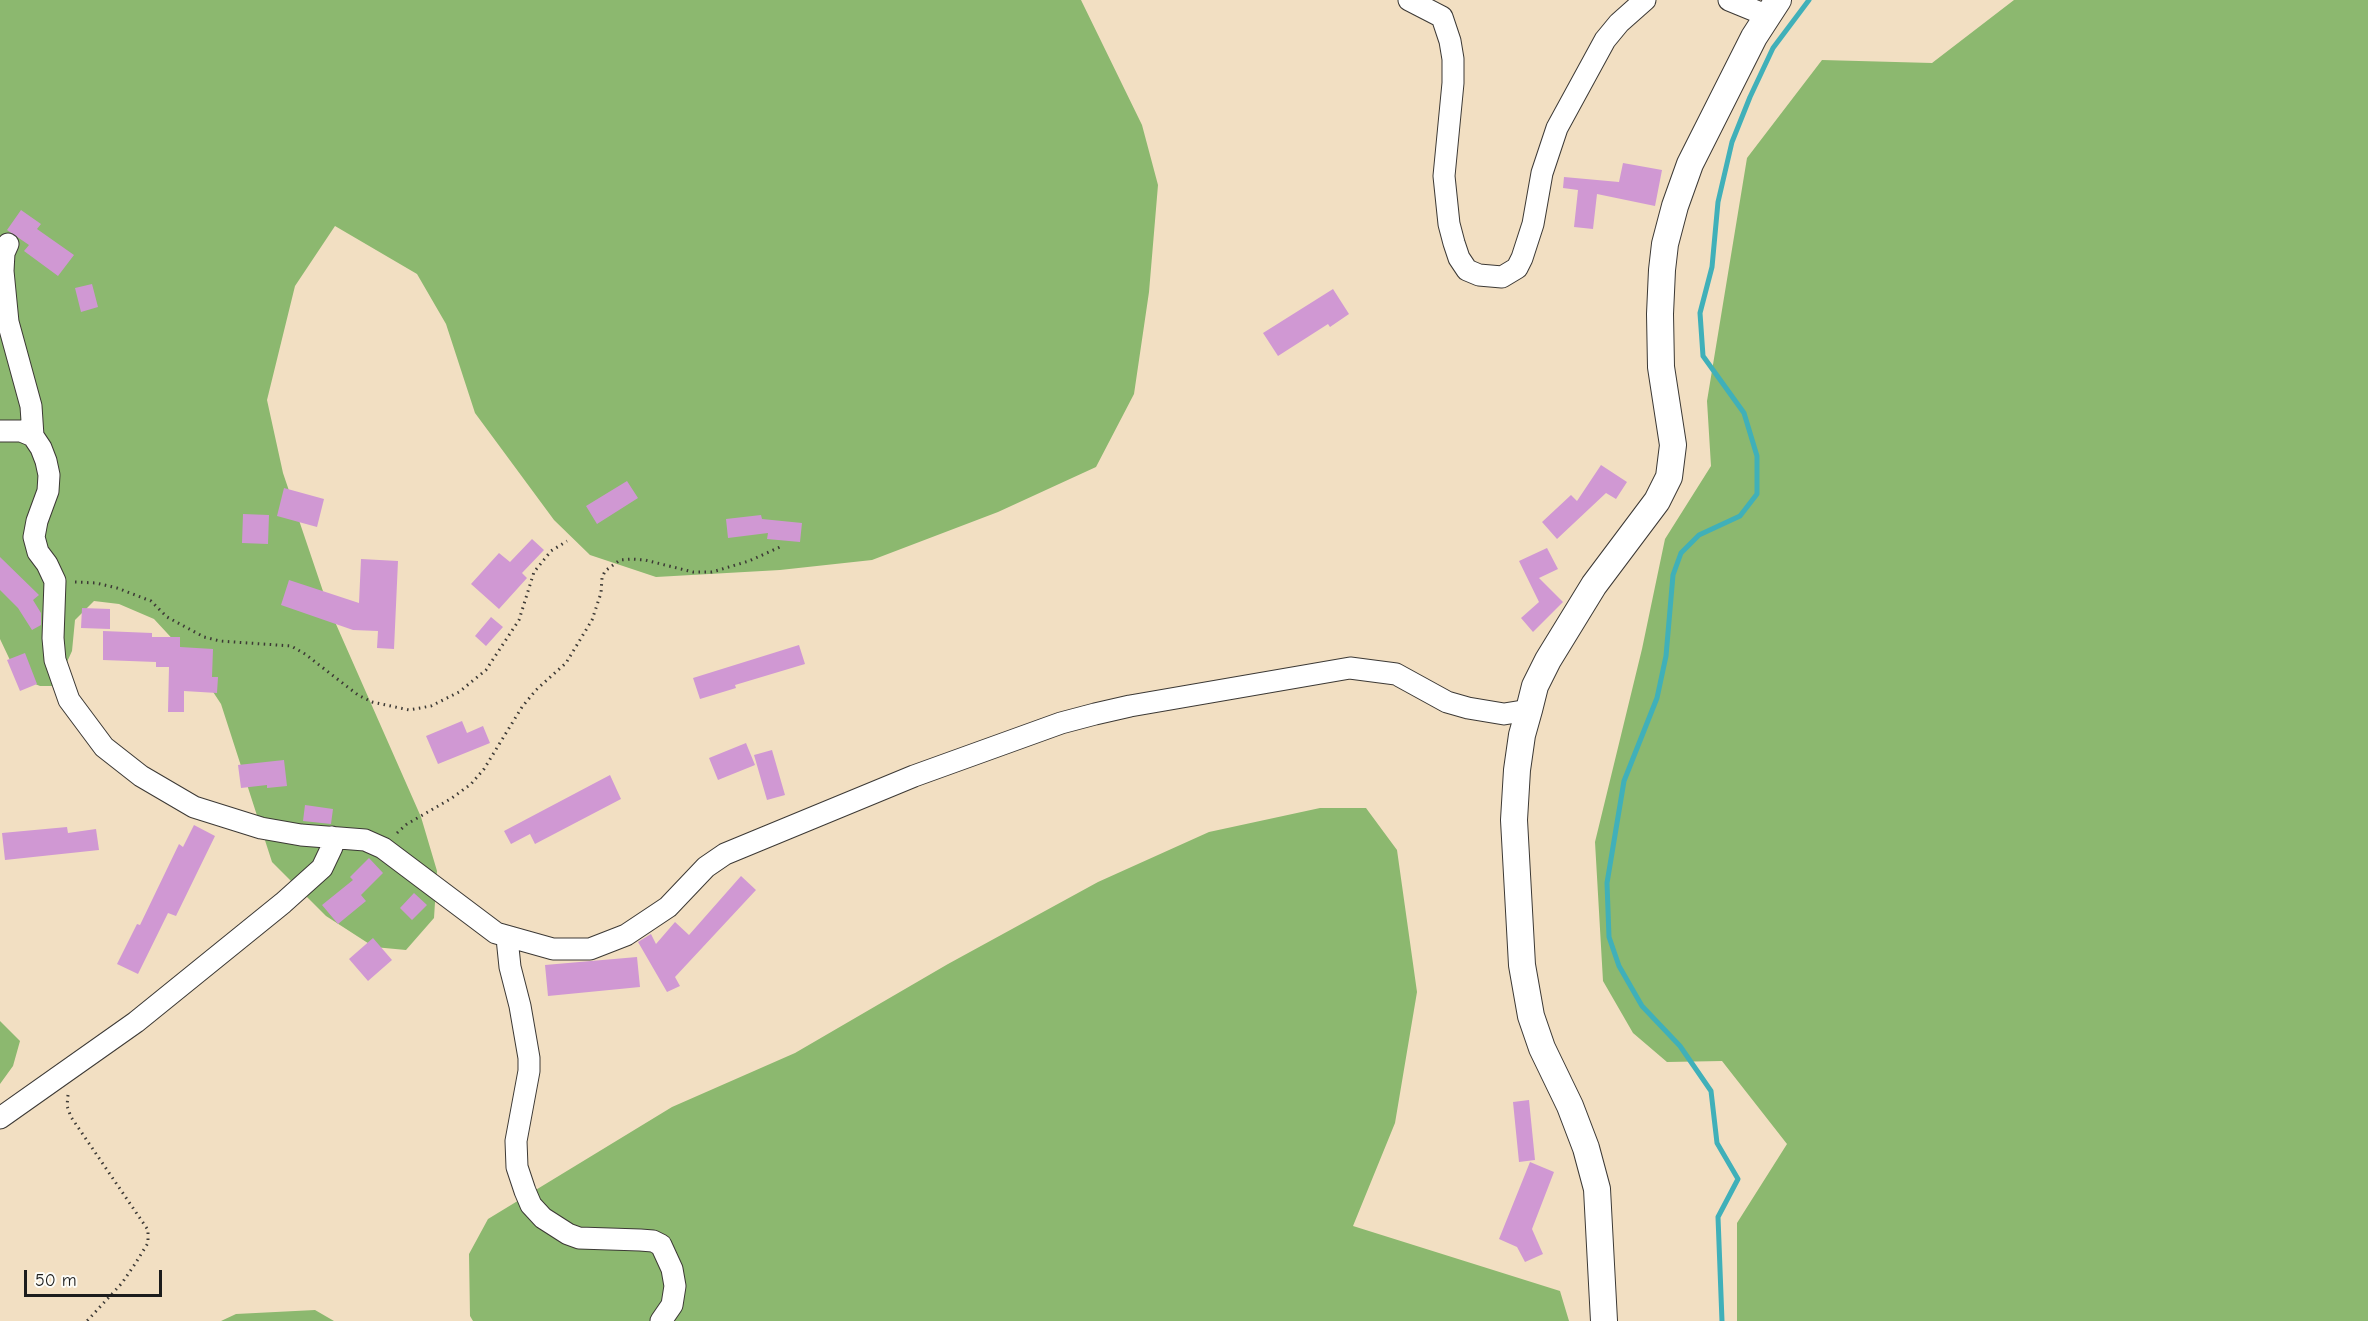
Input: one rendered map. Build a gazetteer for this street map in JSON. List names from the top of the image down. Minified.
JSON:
{"scale_bar":"50 m"}
